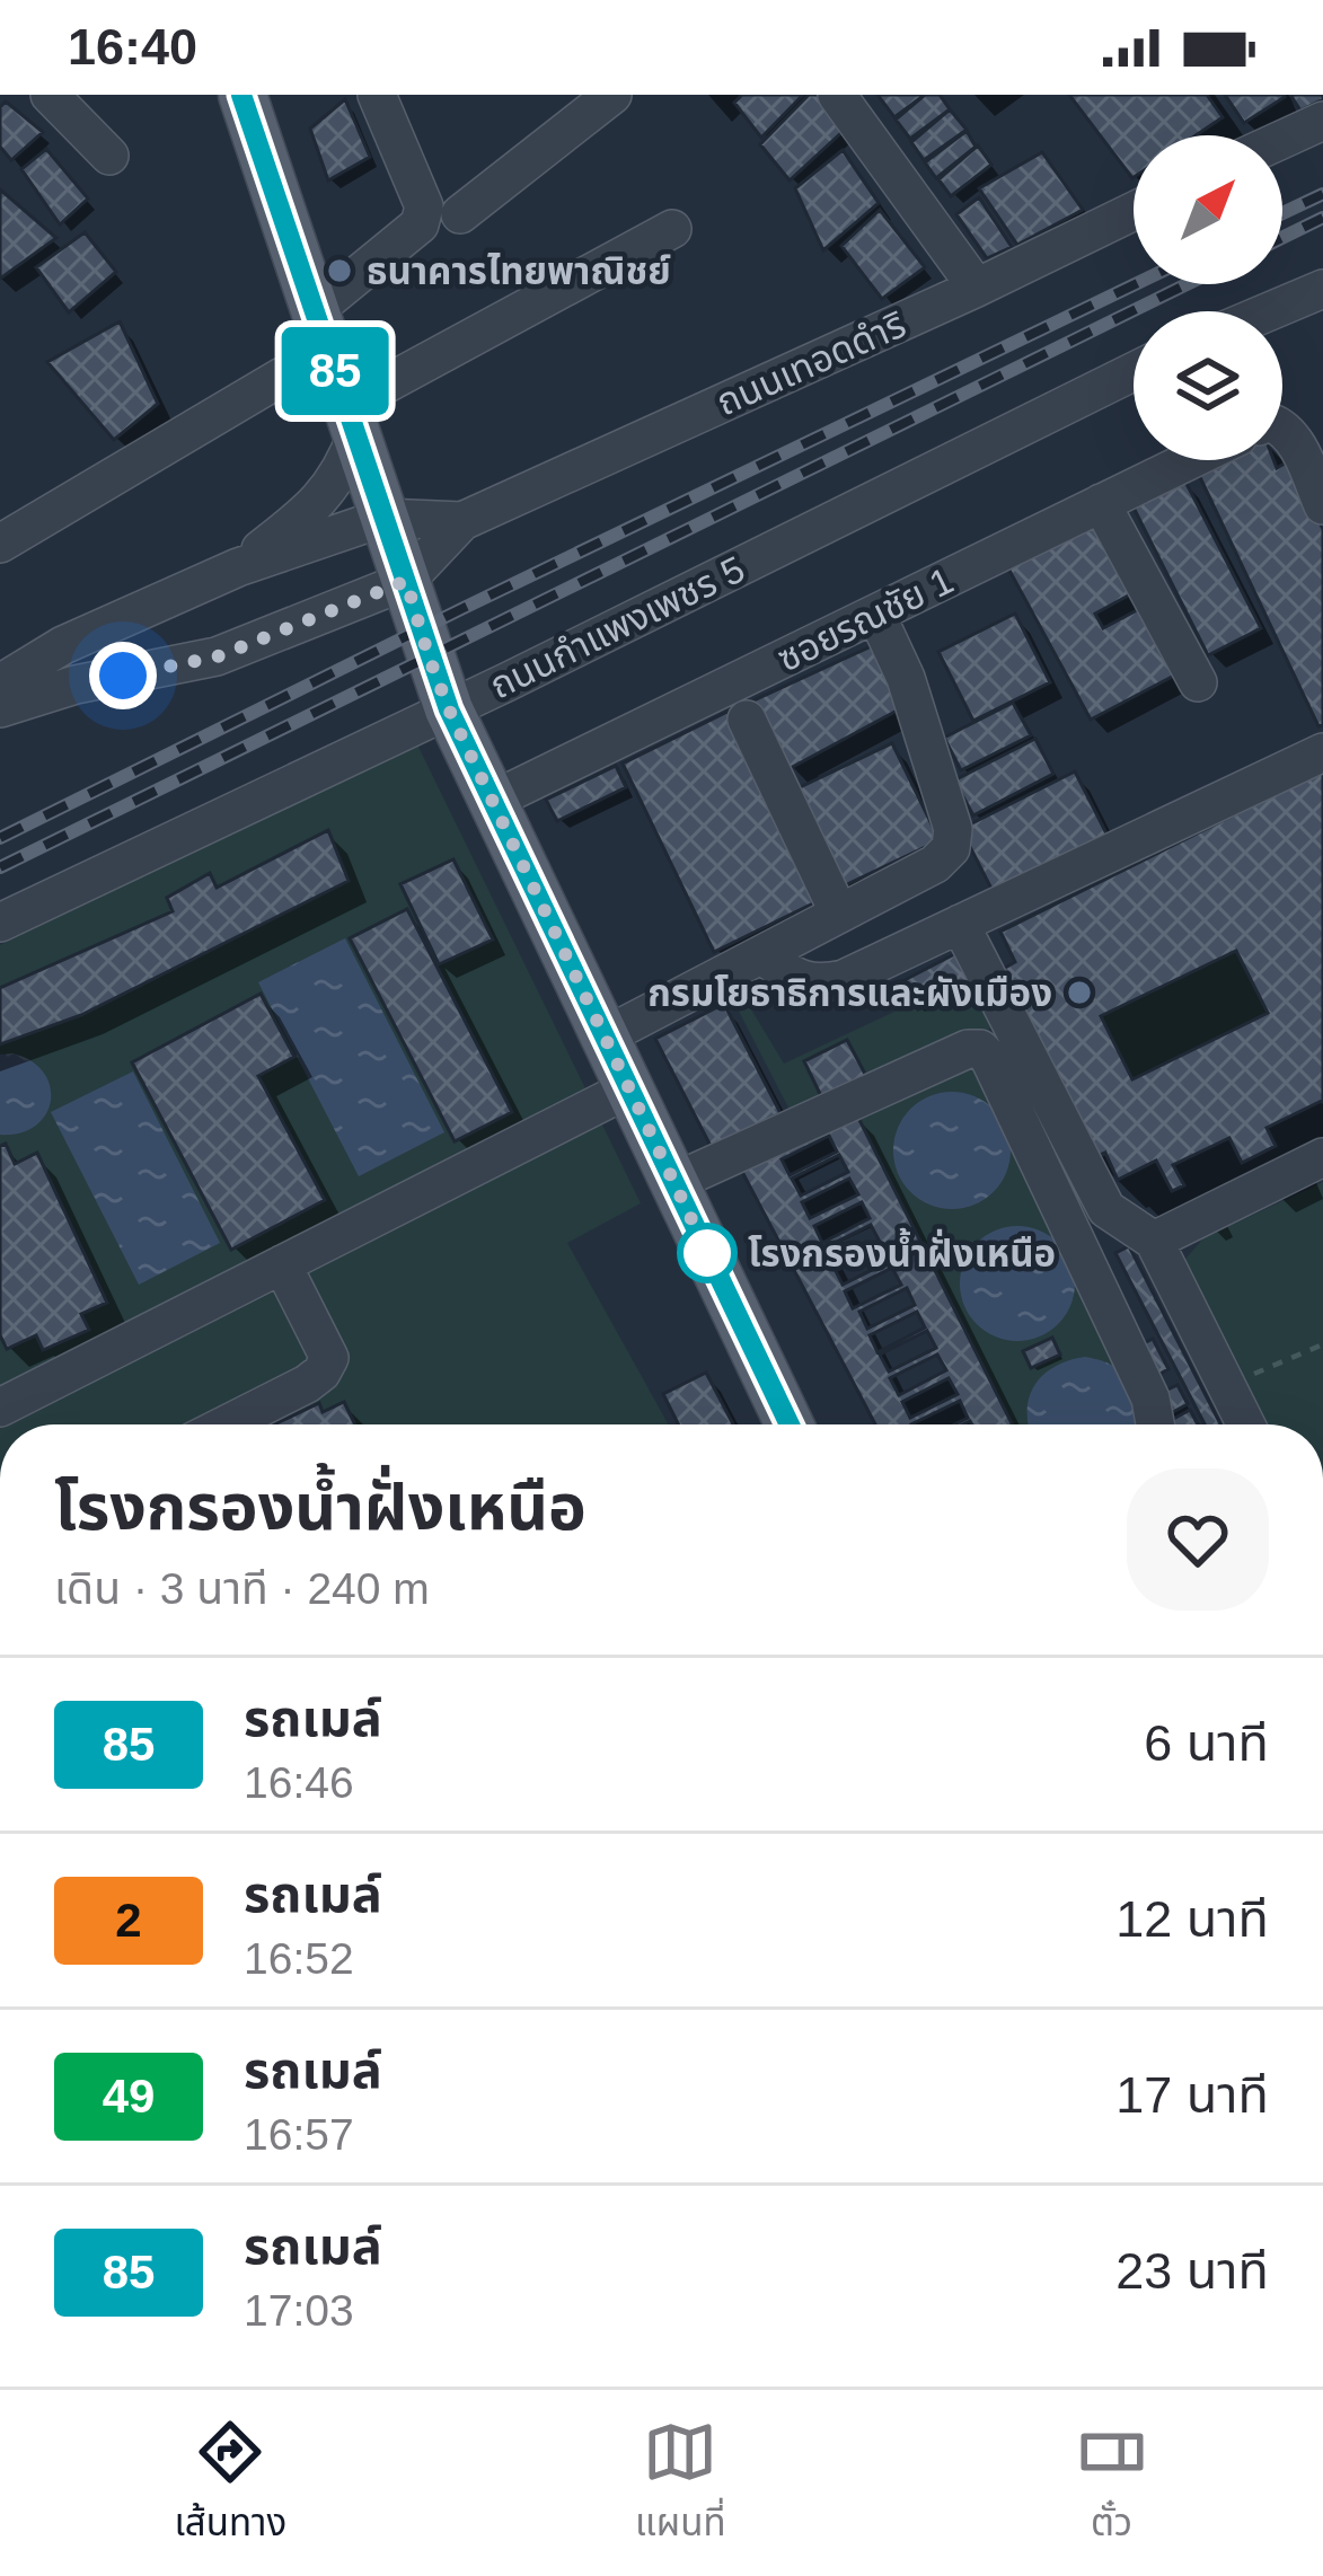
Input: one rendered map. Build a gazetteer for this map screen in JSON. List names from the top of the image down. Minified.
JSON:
{"streets":{"street":["ถนนเทอดดำริ","ซอยรณชัย 1","ถนนกำแพงเพชร 5"]},"places":["ธนาคารไทยพาณิชย์","กรมโยธาธิการและผังเมือง","โรงกรองน้ำฝั่งเหนือ"],"lines":["bus line 85"],"north":"top right","page":{"status":"16:40","on_map":"85","heading":["โรงกรองน้ำฝั่งเหนือ","เดิน · 3 นาที · 240 m"],"list":[{"mark":"85","name":"รถเมล์","note":"16:46","value":"6 นาที"},{"mark":"2","name":"รถเมล์","note":"16:52","value":"12 นาที"},{"mark":"49","name":"รถเมล์","note":"16:57","value":"17 นาที"},{"mark":"85","name":"รถเมล์","note":"17:03","value":"23 นาที"}],"tabs":["เส้นทาง","แผนที่","ตั๋ว"]}}
